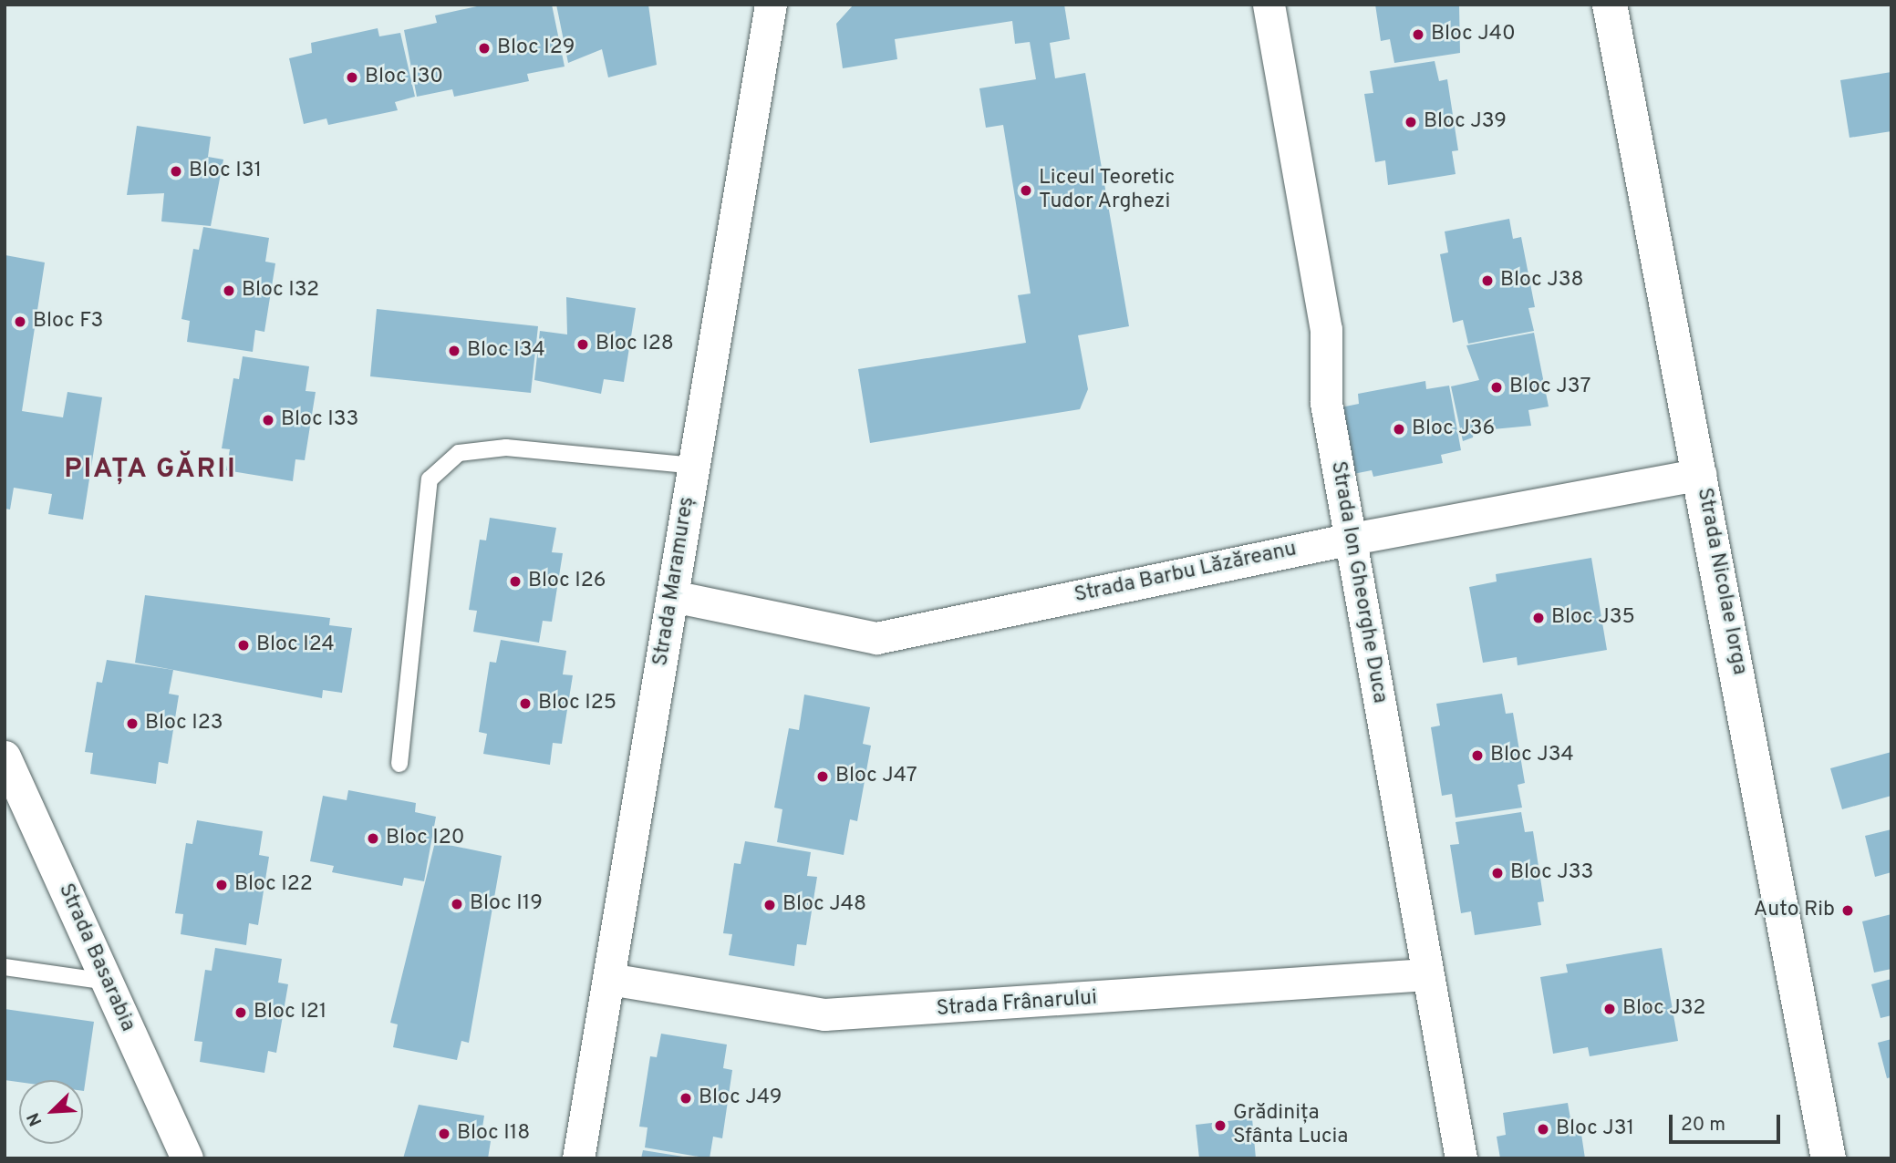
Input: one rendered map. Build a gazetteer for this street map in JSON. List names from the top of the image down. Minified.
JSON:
{"streets":{"street":["Strada Barbu Lăzăreanu","Strada Maramureș","Strada Nicolae Iorga","Strada Ion Gheorghe Duca","Strada Basarabia","Strada Frânarului"]},"crossings":[["Strada Barbu Lăzăreanu","Strada Maramureș"],["Strada Barbu Lăzăreanu","Strada Nicolae Iorga"],["Strada Barbu Lăzăreanu","Strada Ion Gheorghe Duca"],["Strada Maramureș","Strada Frânarului"],["Strada Ion Gheorghe Duca","Strada Frânarului"]],"districts":["PIAȚA GĂRII"],"places":["Bloc J40","Bloc I29","Bloc I30","Bloc J39","Bloc I31","Liceul Teoretic Tudor Arghezi","Bloc J38","Bloc I32","Bloc F3","Bloc I28","Bloc I34","Bloc J37","Bloc I33","Bloc J36","Bloc I26","Bloc J35","Bloc I24","Bloc I25","Bloc I23","Bloc J34","Bloc J47","Bloc I20","Bloc J33","Bloc I22","Bloc I19","Bloc J48","Auto Rib","Bloc J32","Bloc I21","Bloc J49","Grădinița Sfânta Lucia","Bloc J31","Bloc I18"],"scale_bar":"20 m","north":"bottom left"}
